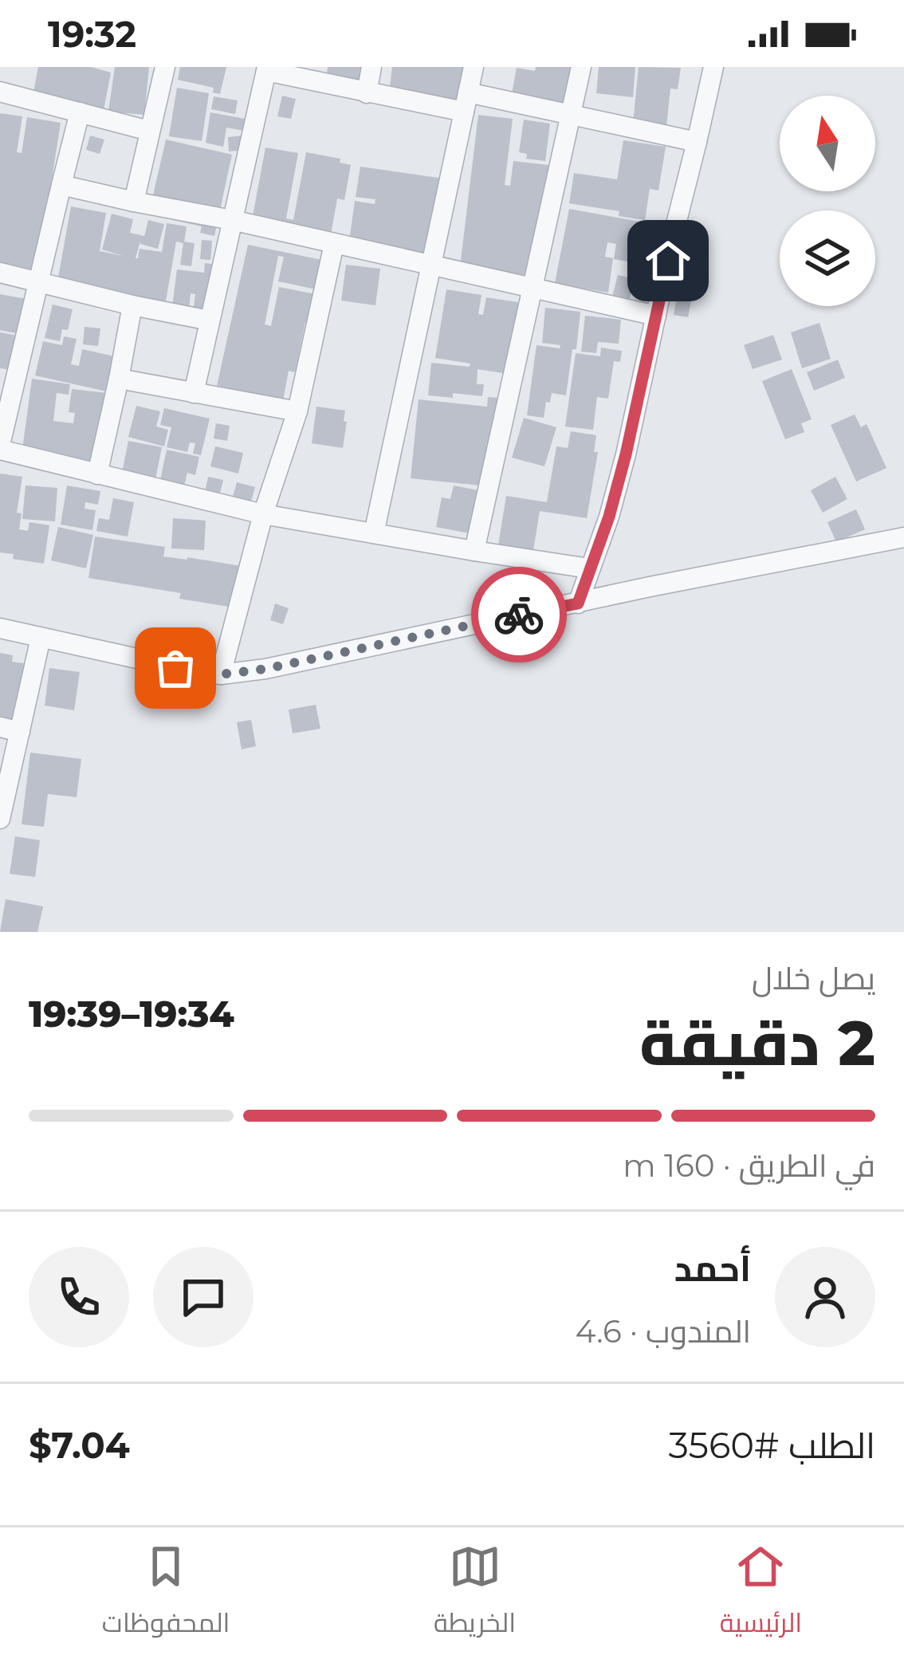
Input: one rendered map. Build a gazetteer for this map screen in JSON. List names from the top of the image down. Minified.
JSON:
{"north":"top","page":{"status":"19:32","heading":["2 دقيقة","يصل خلال","19:34–19:39"],"panel":["أحمد","المندوب · 4.6","الطلب #3560","$7.04"],"bar":"في الطريق · 160 m","tabs":["الرئيسية","الخريطة","المحفوظات"]}}
